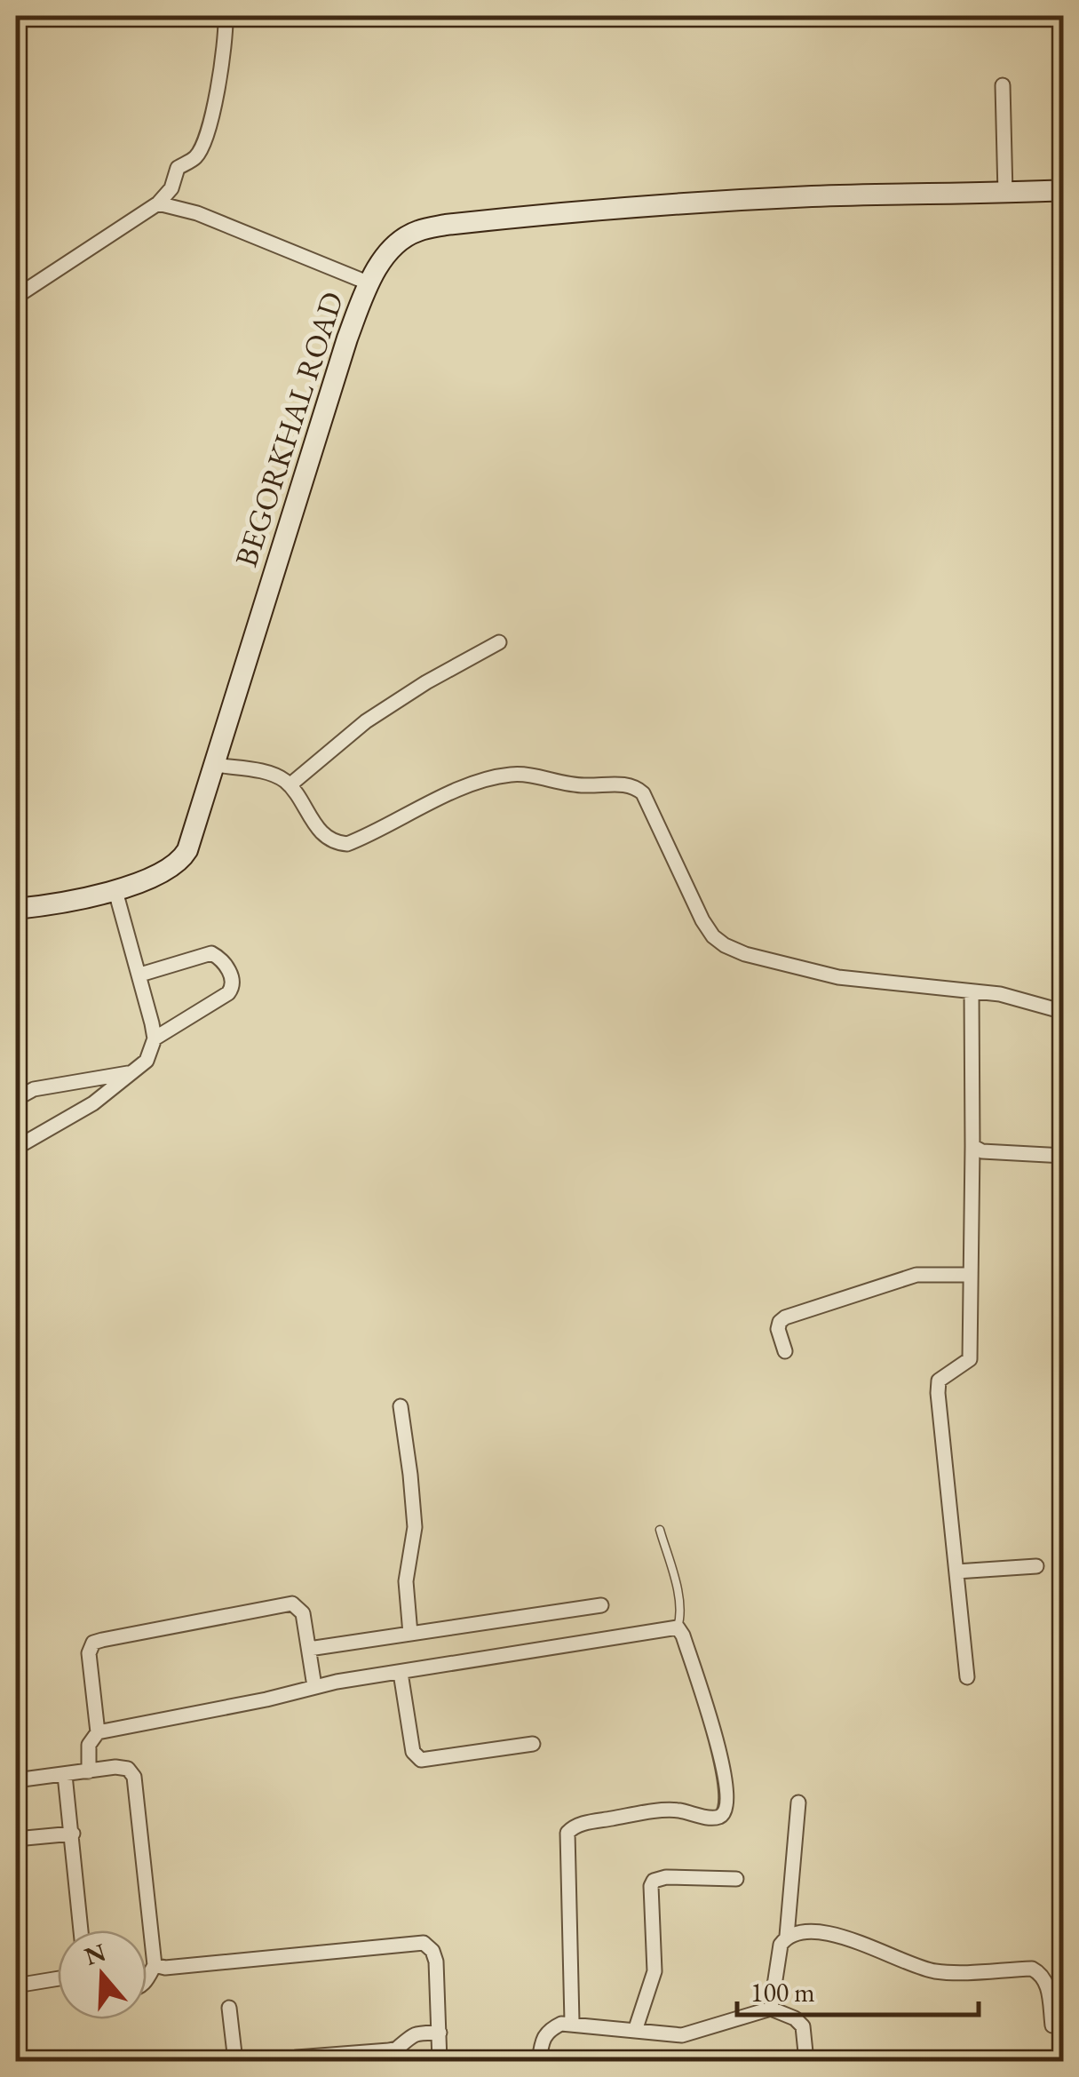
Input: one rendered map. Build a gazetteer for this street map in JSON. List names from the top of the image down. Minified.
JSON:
{"streets":{"street":["BEGORKHAL ROAD"]},"scale_bar":"100 m","north":"top"}
